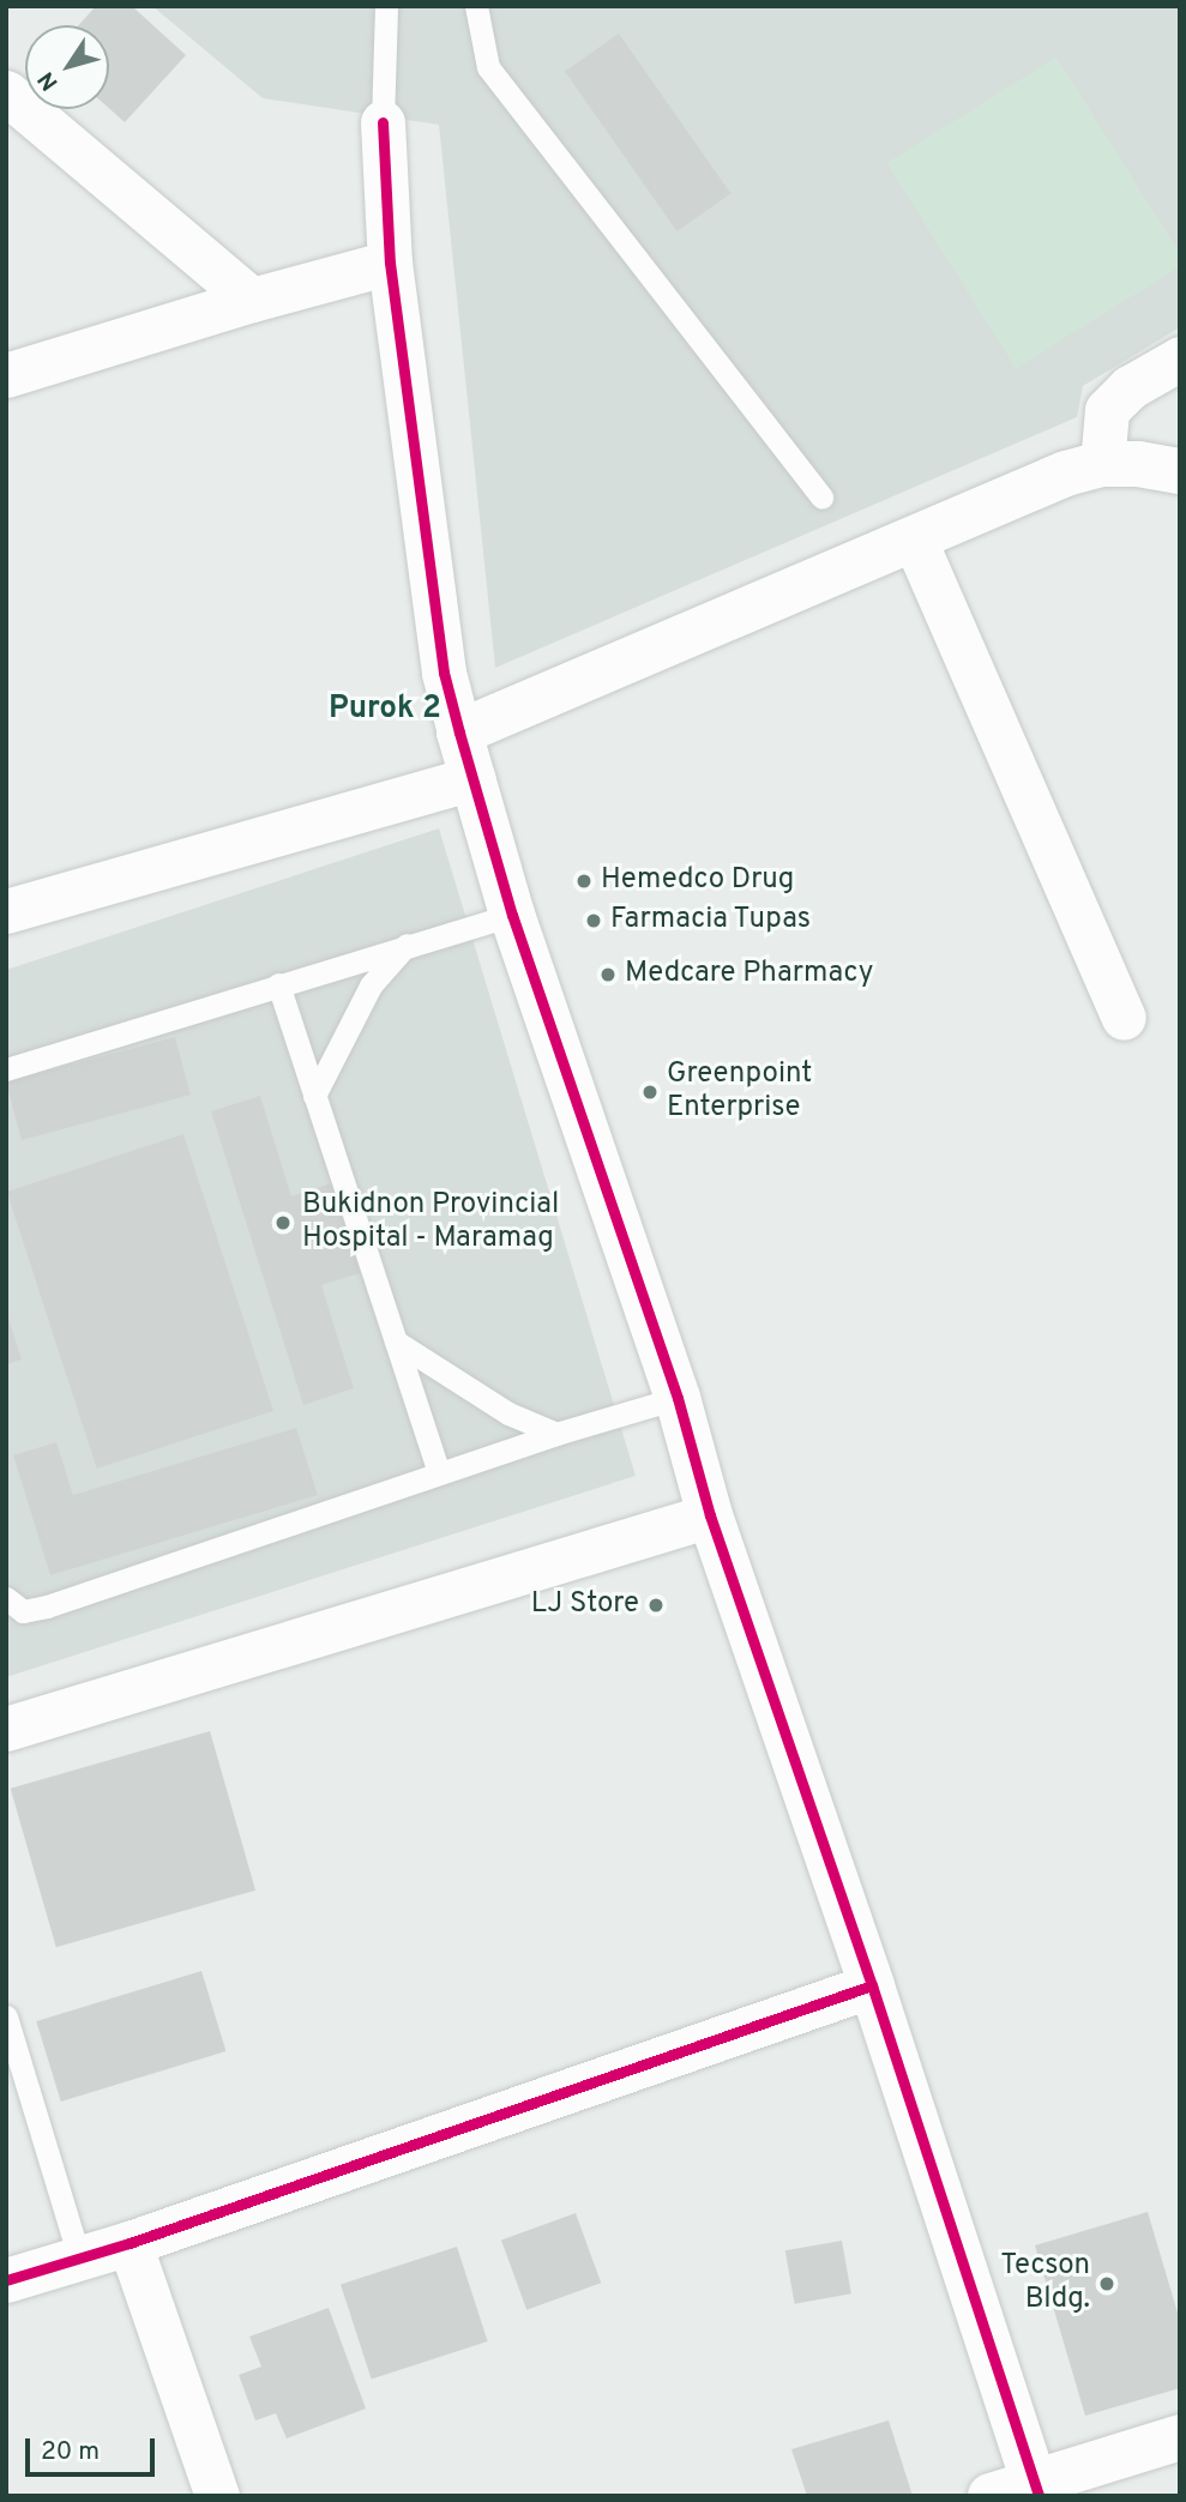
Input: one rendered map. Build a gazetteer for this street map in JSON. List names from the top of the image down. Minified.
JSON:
{"districts":["Purok 2"],"places":["Hemedco Drug","Farmacia Tupas","Medcare Pharmacy","Greenpoint Enterprise","Bukidnon Provincial Hospital - Maramag","LJ Store","Tecson Bldg."],"scale_bar":"20 m","north":"bottom left"}
